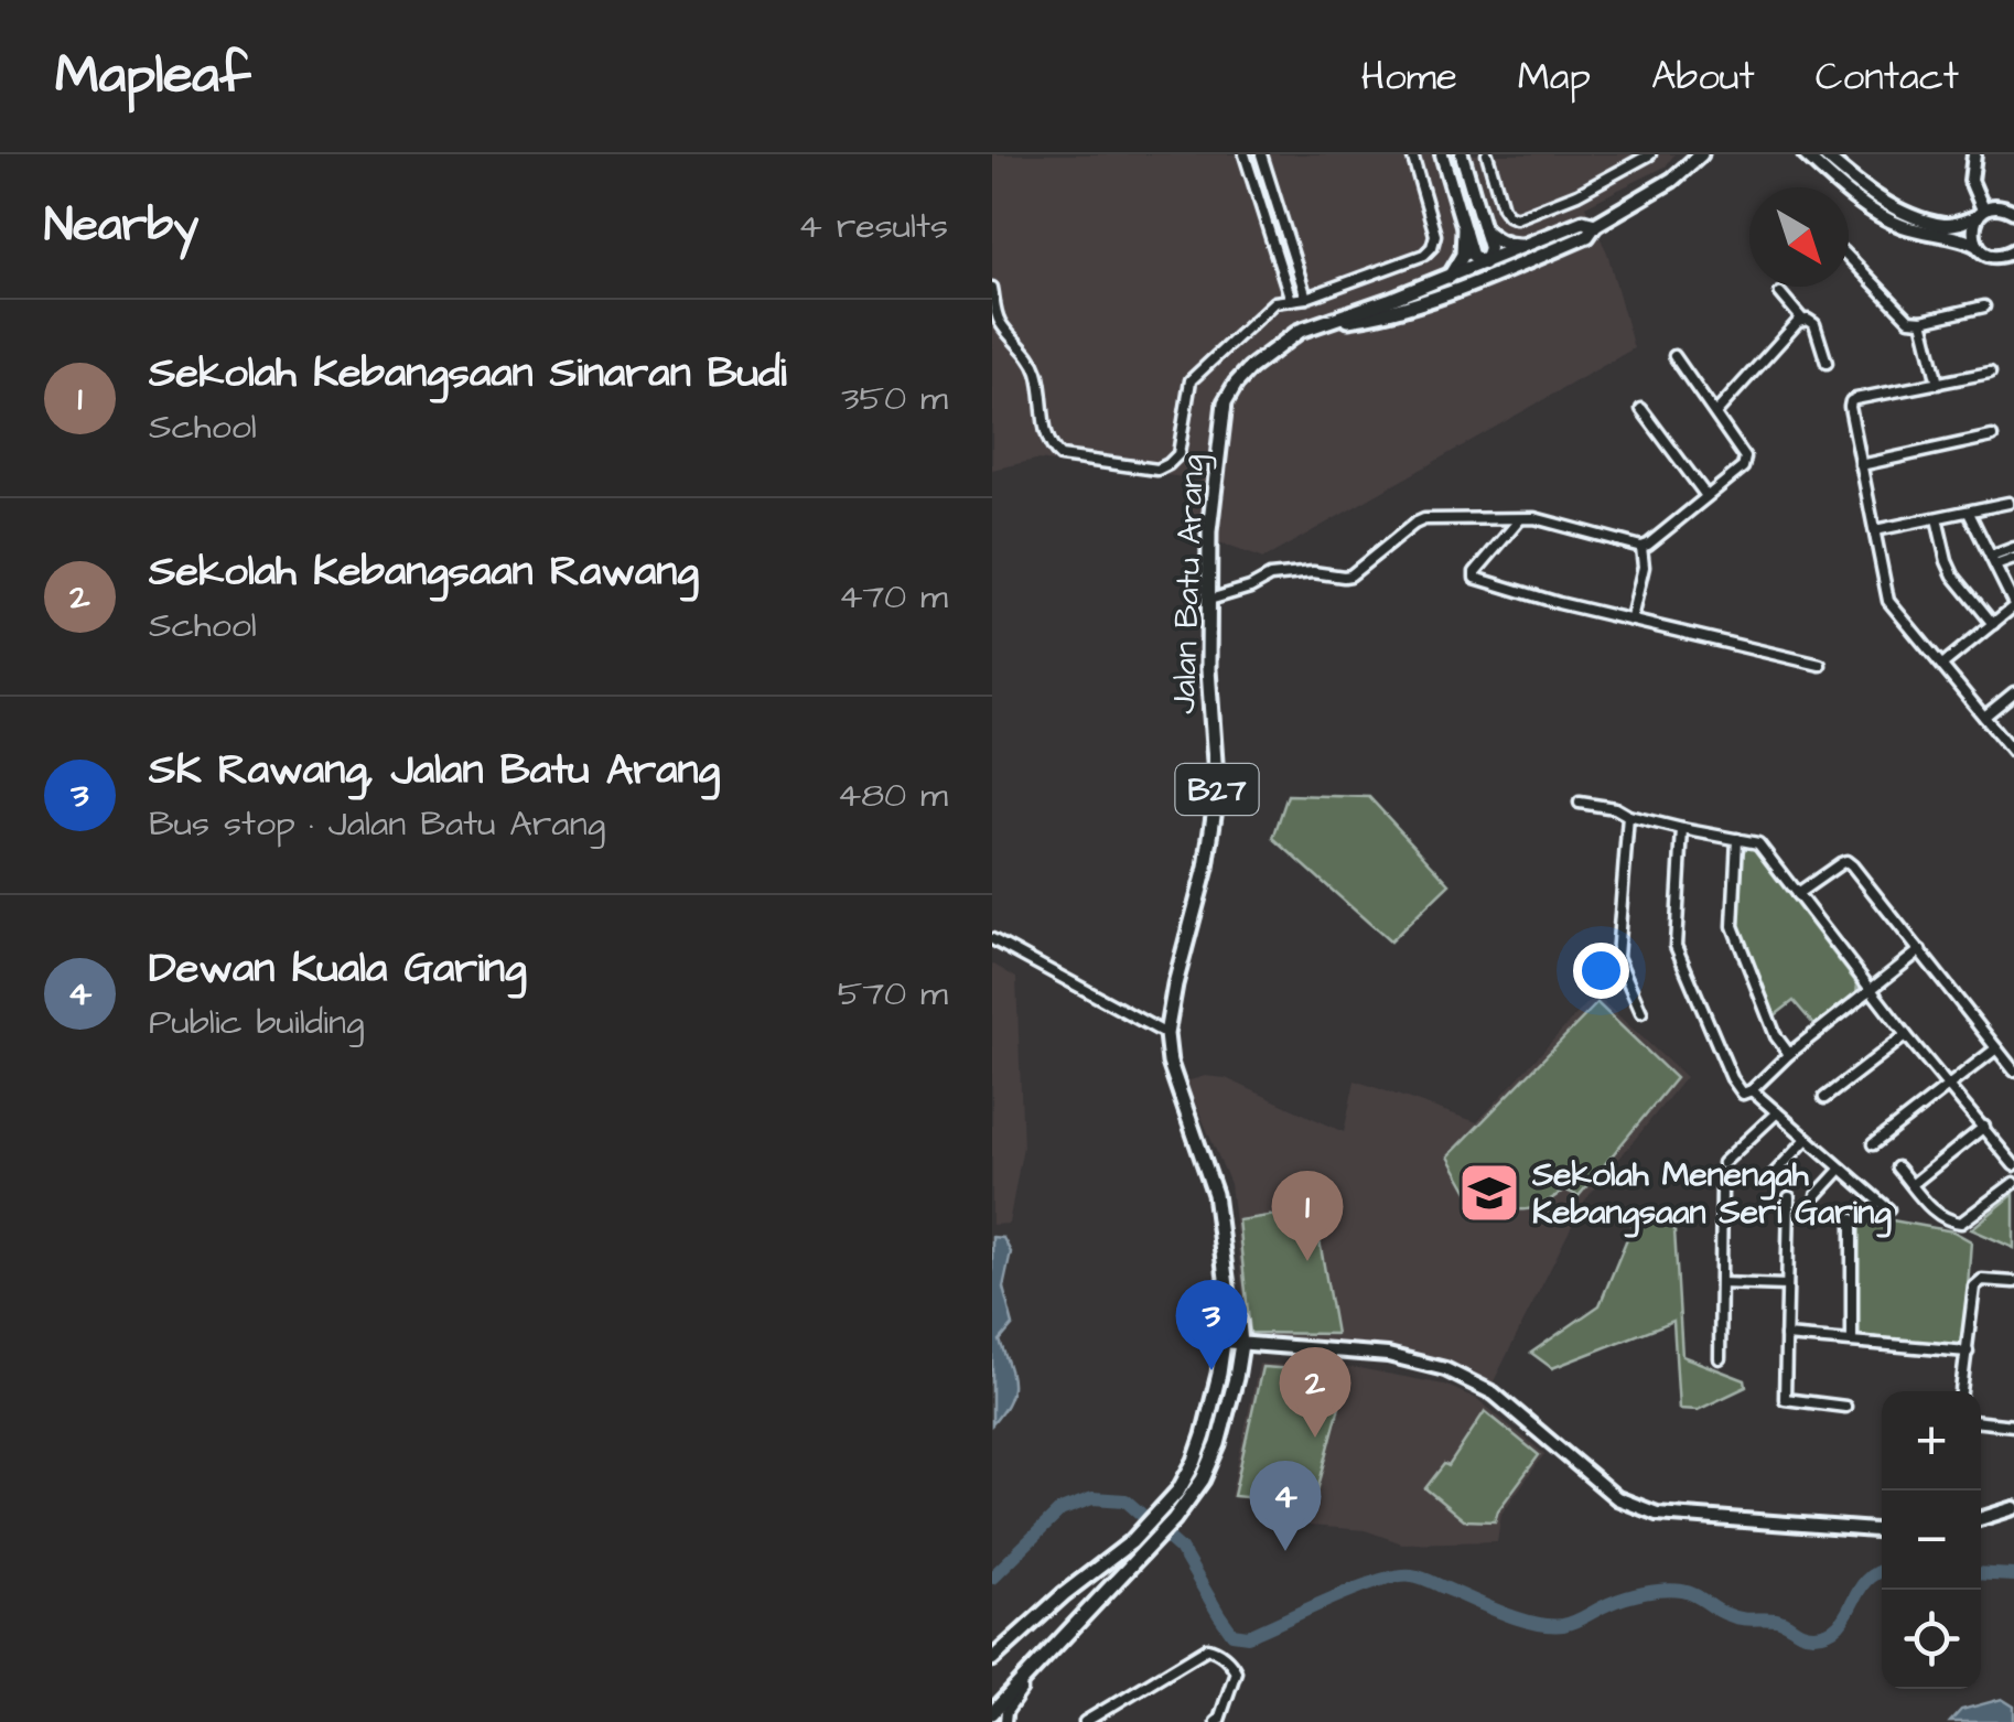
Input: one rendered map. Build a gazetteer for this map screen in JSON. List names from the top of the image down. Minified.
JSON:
{"streets":{"main road":["Jalan Batu Arang","B27"]},"places":{"school or university":["Sekolah Menengah Kebangsaan Seri Garing"]},"north":"bottom right","page":{"header":"Mapleaf","nav":["Home","Map","About","Contact"],"heading":["Nearby","4 results"],"list":[{"mark":"1","name":"Sekolah Kebangsaan Sinaran Budi","note":"School","value":"350 m"},{"mark":"2","name":"Sekolah Kebangsaan Rawang","note":"School","value":"470 m"},{"mark":"3","name":"SK Rawang, Jalan Batu Arang","note":"Bus stop · Jalan Batu Arang","value":"480 m"},{"mark":"4","name":"Dewan Kuala Garing","note":"Public building","value":"570 m"}],"pins":["1","3","2","4"],"map_buttons":["+","−"]}}
